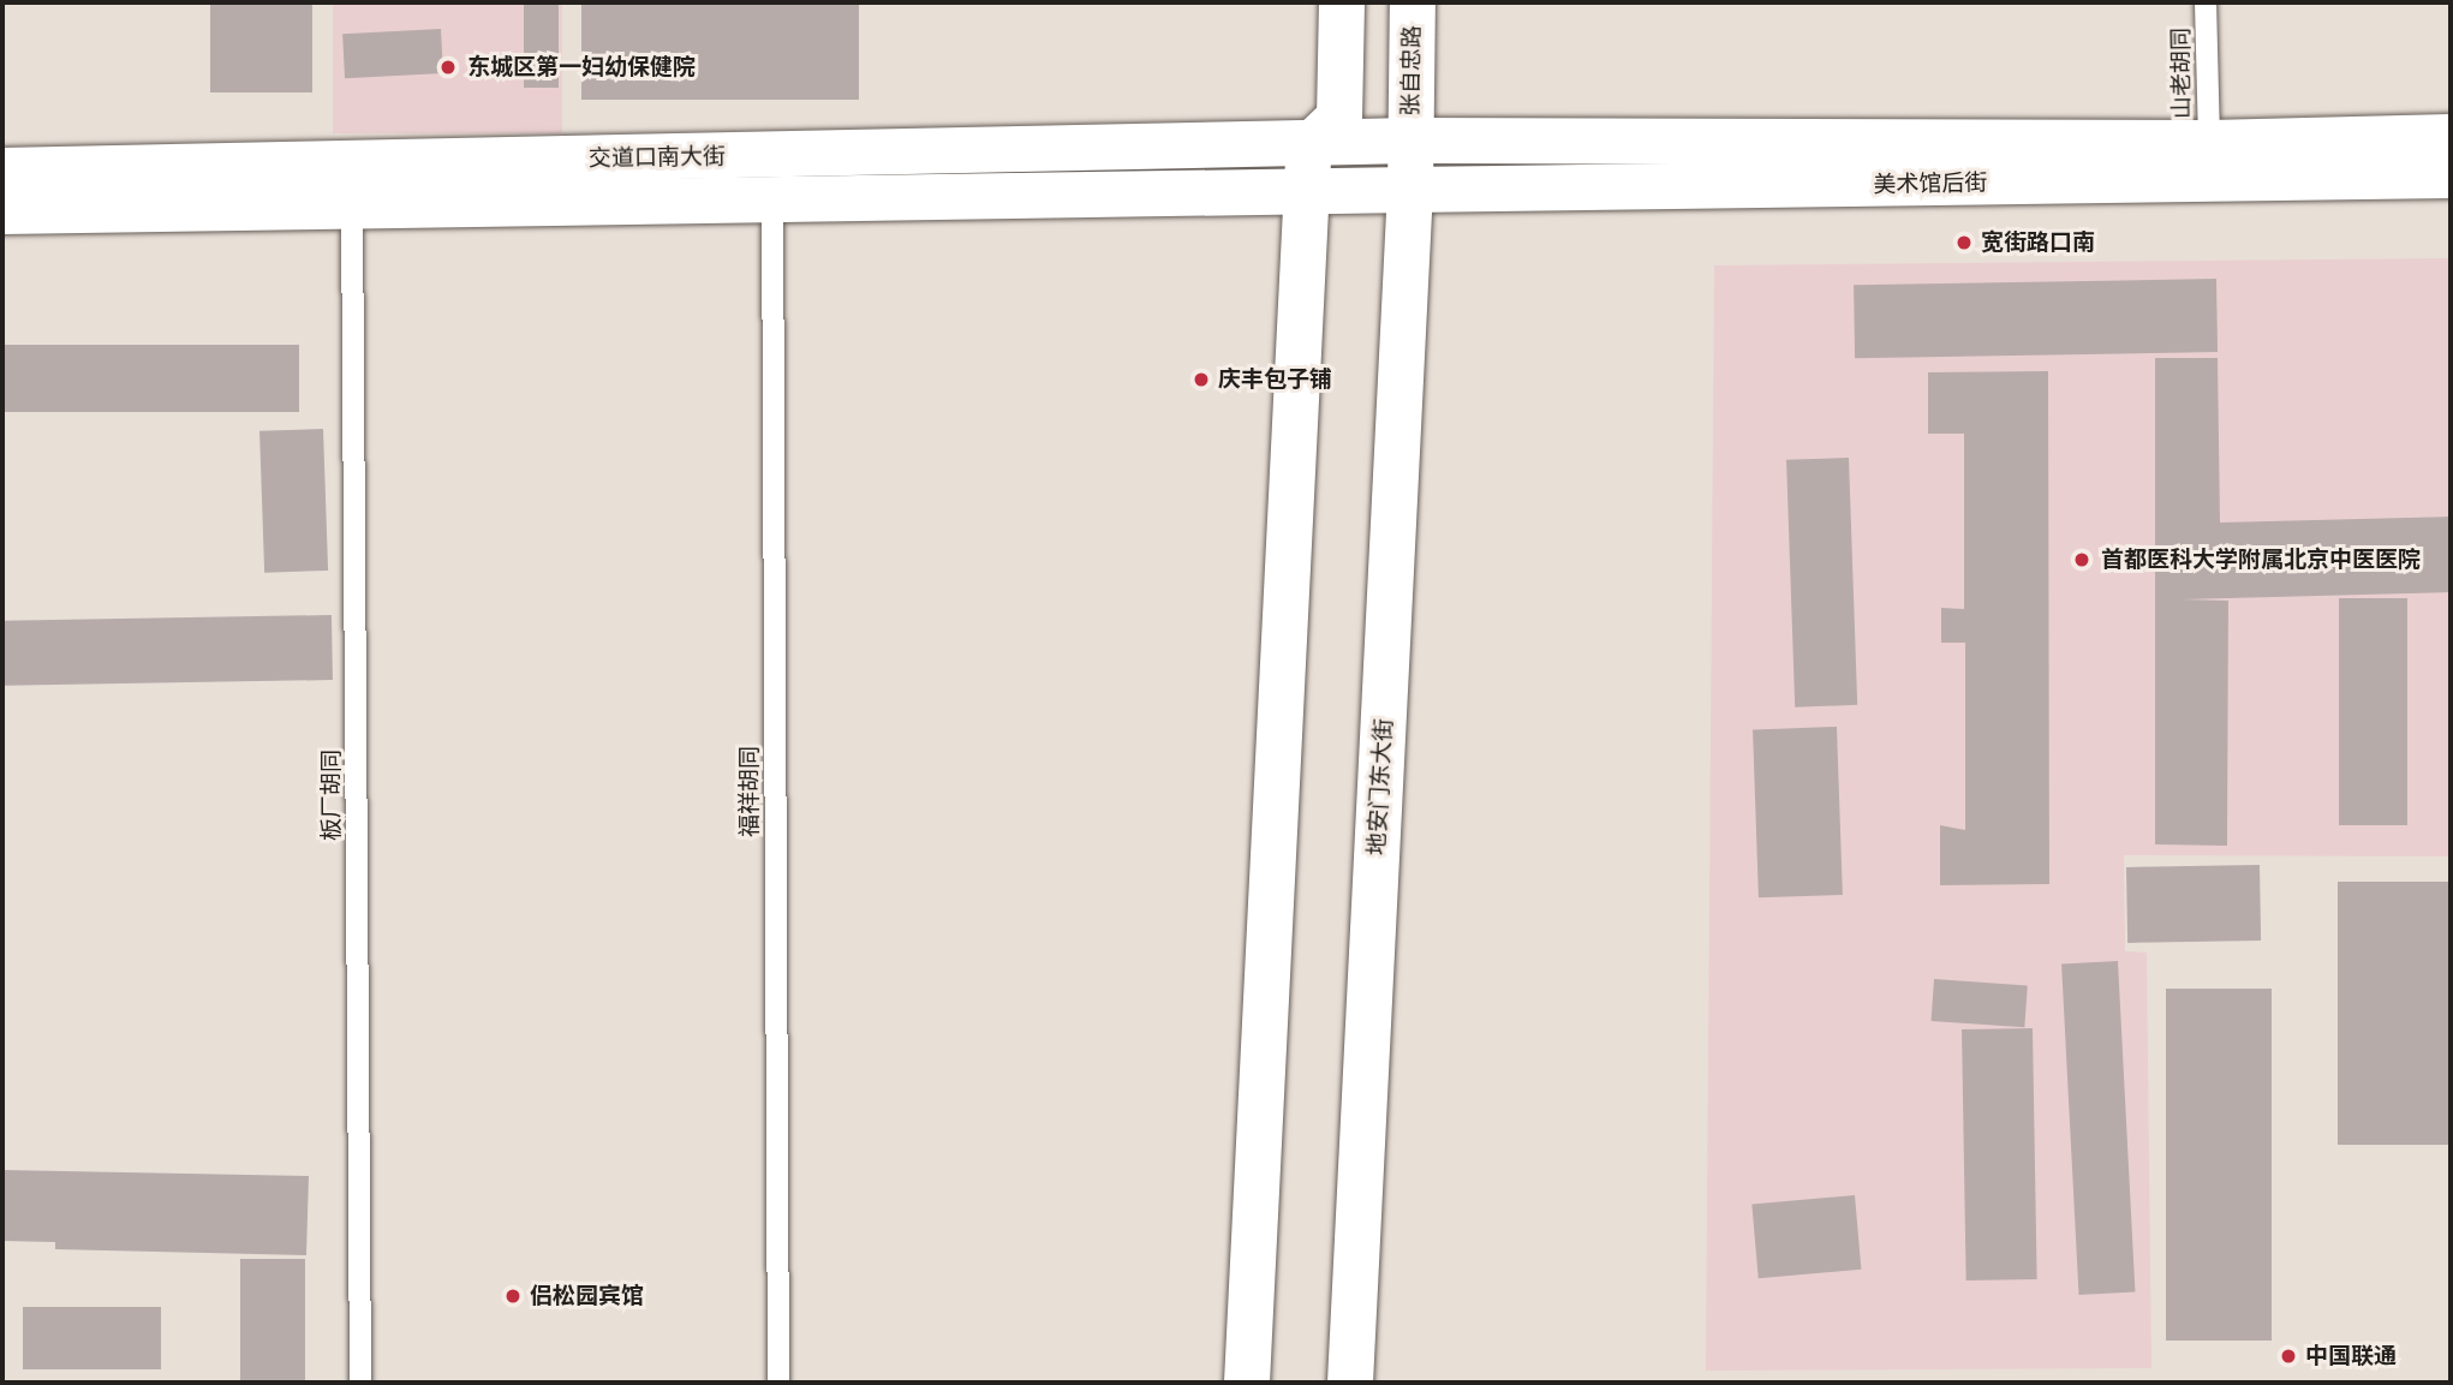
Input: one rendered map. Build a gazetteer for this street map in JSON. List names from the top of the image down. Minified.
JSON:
{"streets":{"main road":["张自忠路","交道口南大街","美术馆后街","地安门东大街"],"lane":["山老胡同","福祥胡同","板厂胡同"]},"crossings":[["张自忠路","美术馆后街"],["张自忠路","地安门东大街"],["山老胡同","美术馆后街"],["交道口南大街","美术馆后街"],["交道口南大街","福祥胡同"],["交道口南大街","板厂胡同"],["美术馆后街","地安门东大街"]],"places":["东城区第一妇幼保健院","宽街路口南","庆丰包子铺","首都医科大学附属北京中医医院","侣松园宾馆","中国联通"]}
